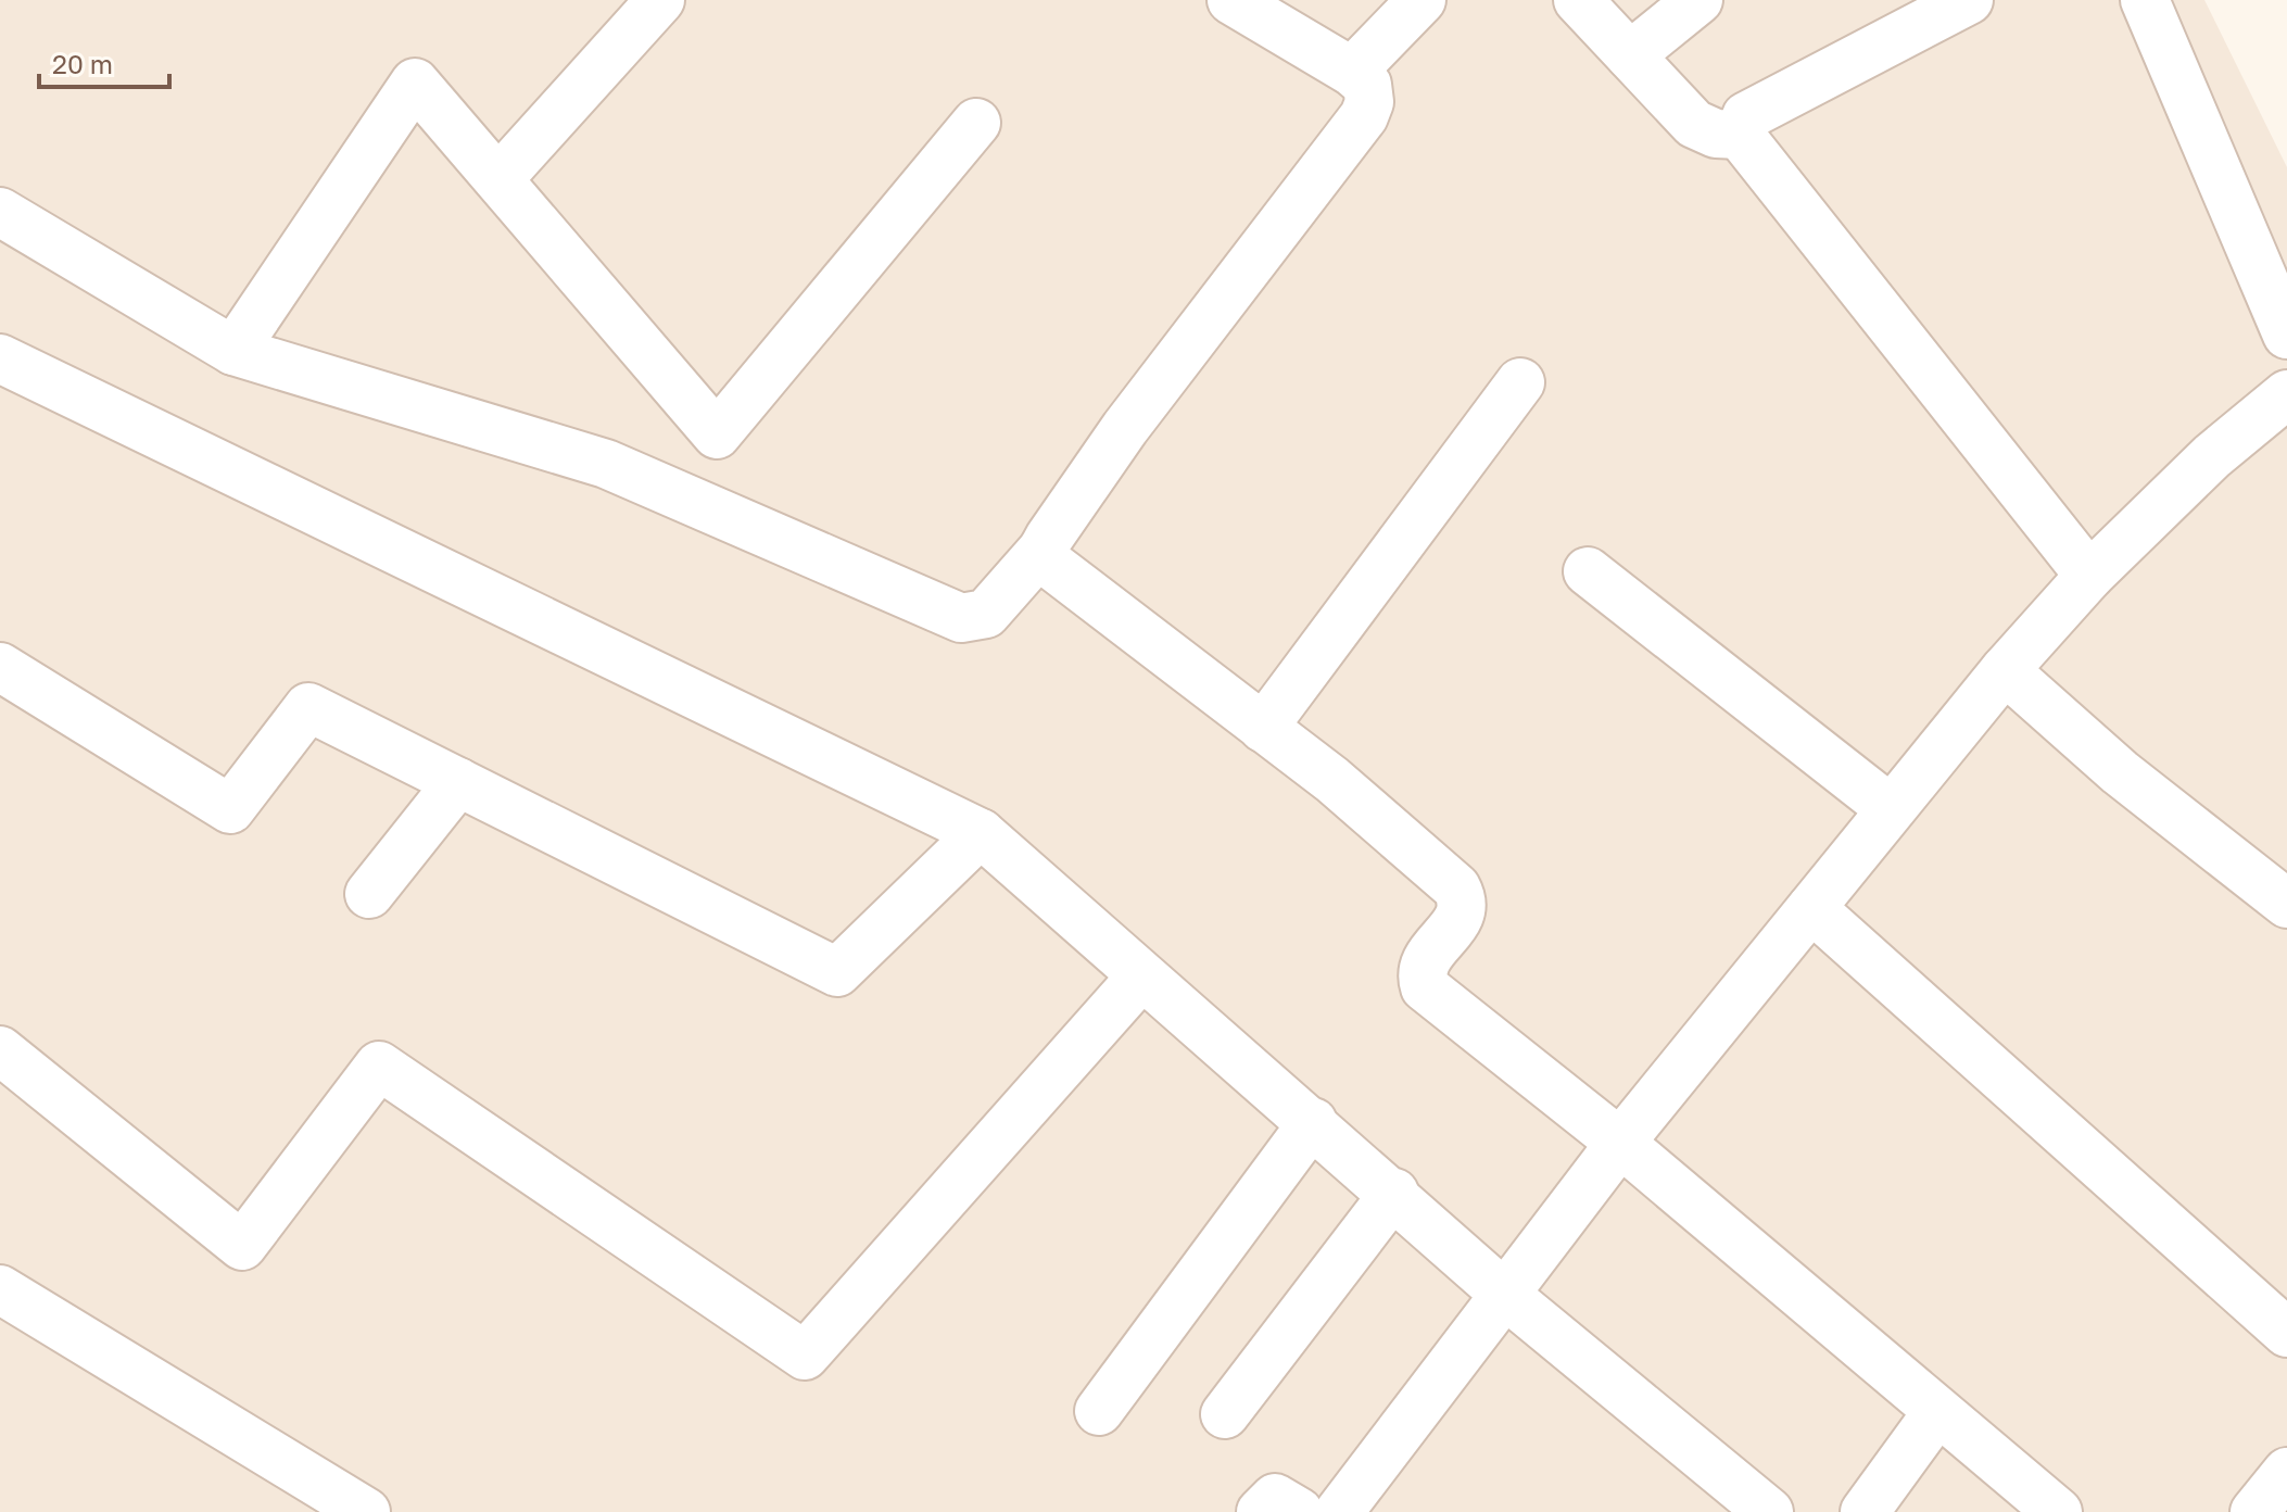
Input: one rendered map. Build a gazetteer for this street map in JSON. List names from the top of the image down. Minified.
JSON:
{"scale_bar":"20 m"}
